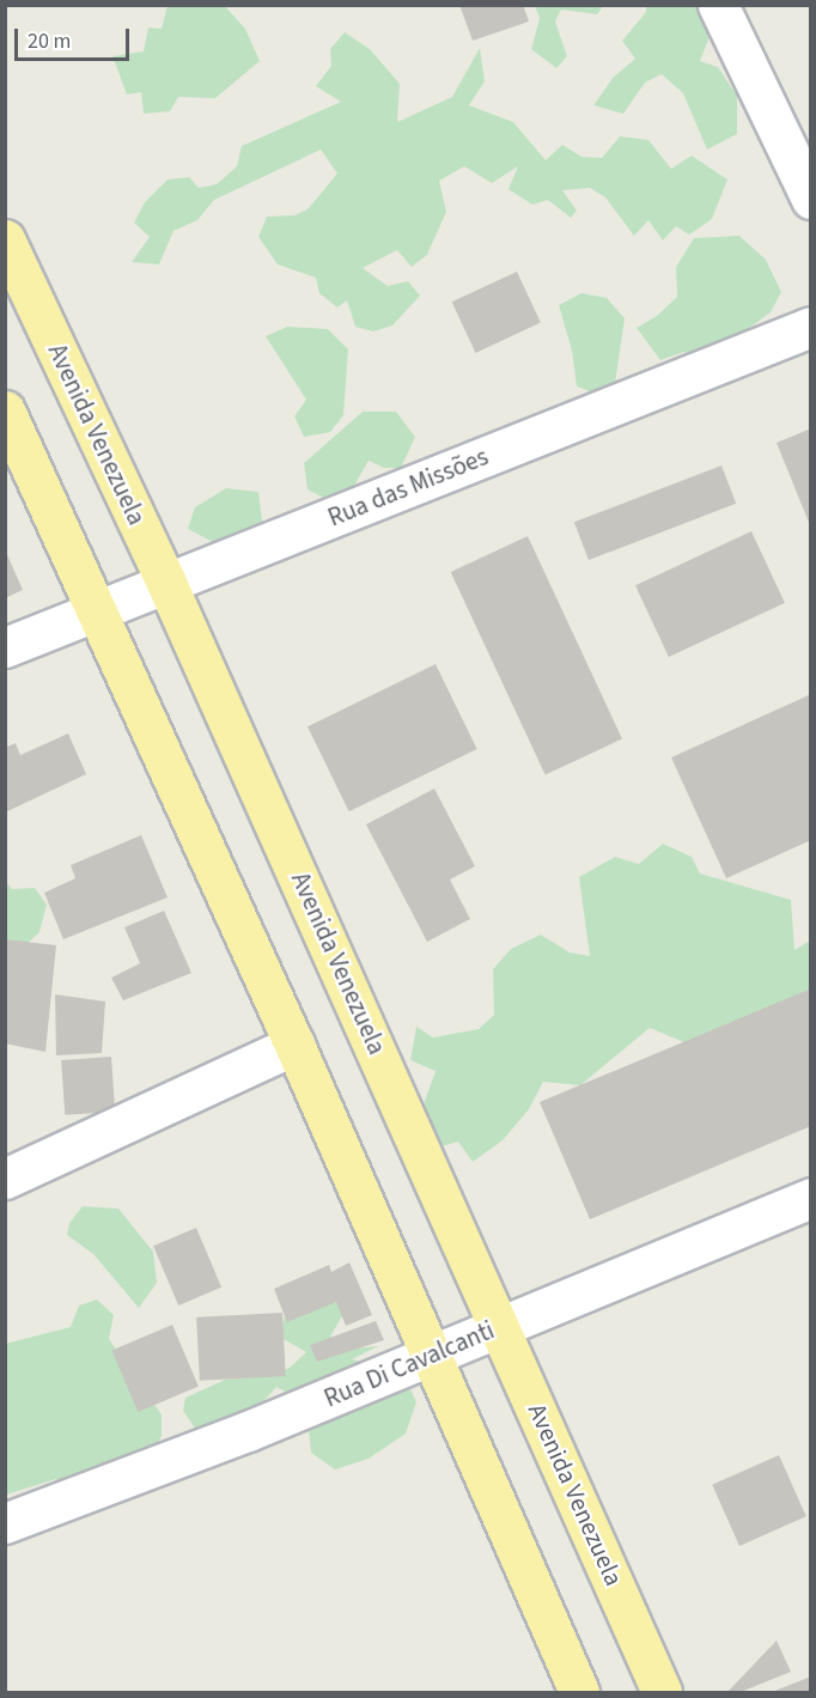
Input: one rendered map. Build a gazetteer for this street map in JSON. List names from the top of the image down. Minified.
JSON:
{"streets":{"main road":["Avenida Venezuela"],"street":["Rua das Missões","Rua Di Cavalcanti"]},"crossings":[["Avenida Venezuela","Rua das Missões"],["Avenida Venezuela","Rua Di Cavalcanti"]],"scale_bar":"20 m"}
